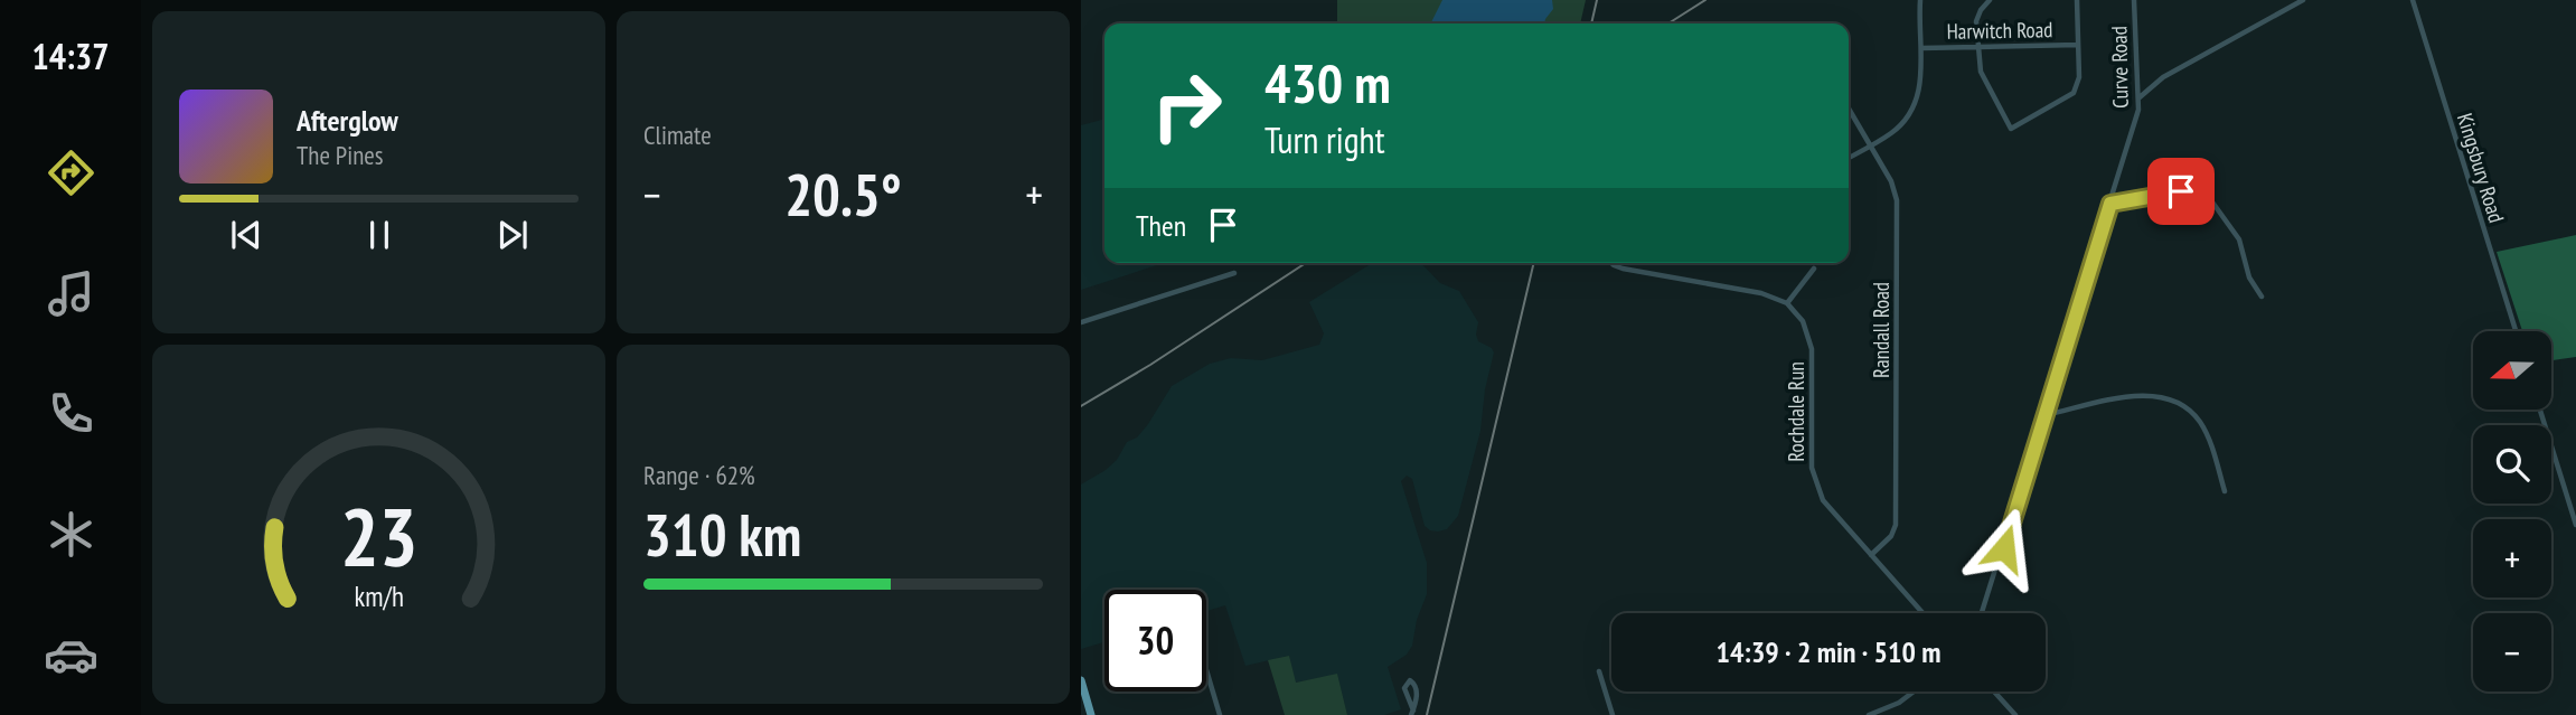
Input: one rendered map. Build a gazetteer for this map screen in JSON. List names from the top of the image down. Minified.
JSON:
{"streets":{"street":["Harwitch Road","Curve Road","Kingsbury Road","Randall Road","Rochdale Run"]},"crossings":[["Randall Road","Rochdale Run"]],"north":"left","page":{"tabs":"14:37","tile":["Climate",["Range · 62%","310 km"]],"turn":["430 m","Turn right"],"song":["Afterglow","The Pines"],"heat":["−","20.5°","+"],"then":"Then","map_buttons":["+","−"],"limit":"30","trip":"14:39 · 2 min · 510 m","gauge":["23","km/h"]}}
